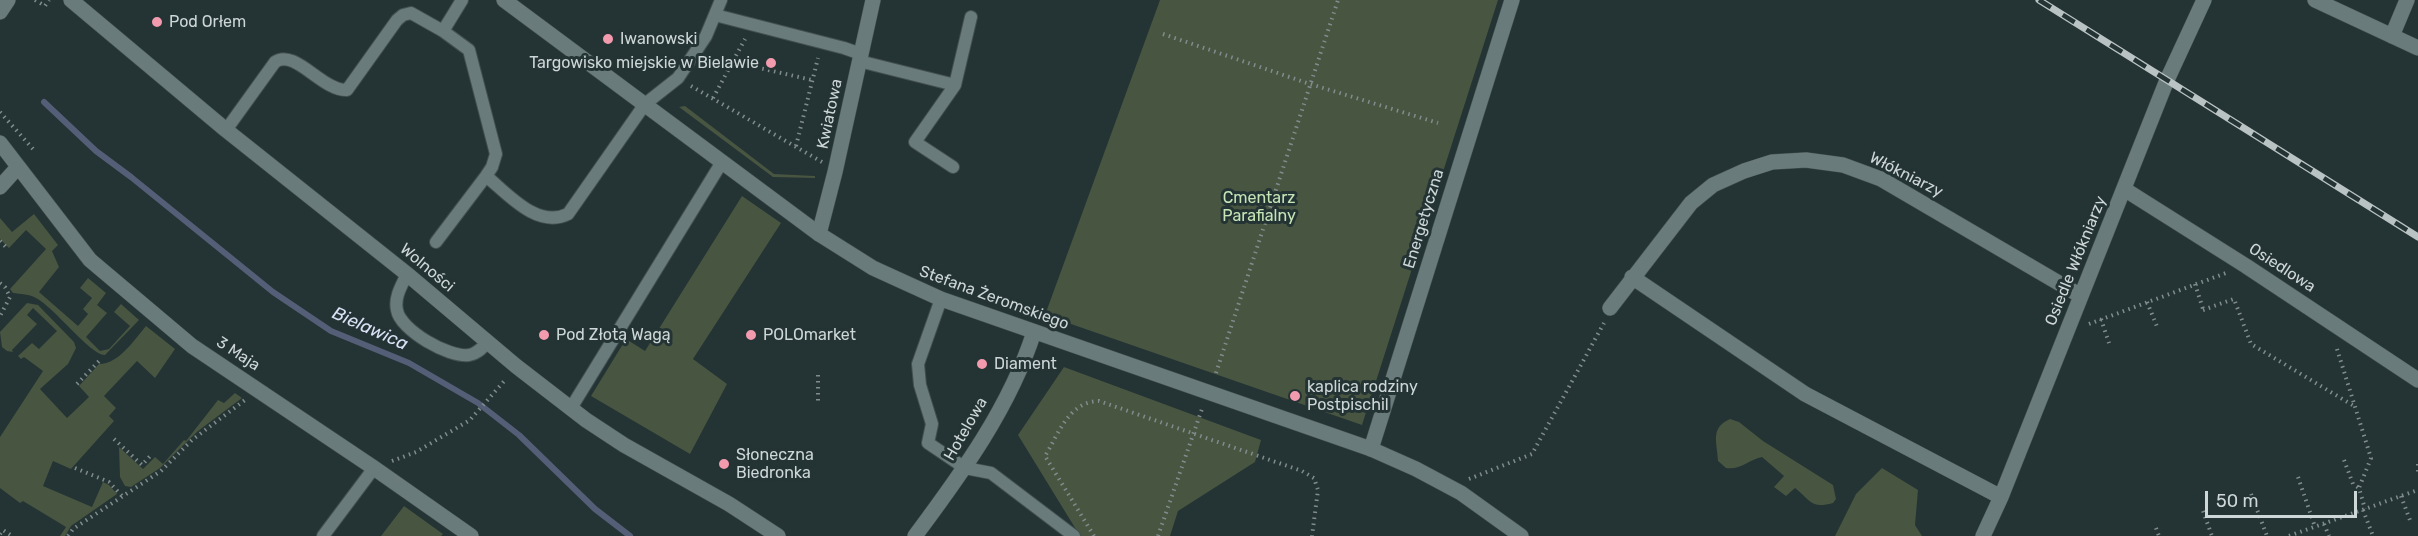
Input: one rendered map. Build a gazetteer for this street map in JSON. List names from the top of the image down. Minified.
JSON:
{"streets":{"street":["Kwiatowa","Włókniarzy","Energetyczna","Osiedle Włókniarzy","Wolności","Osiedlowa","Stefana Żeromskiego","3 Maja","Hotelowa"]},"crossings":[["Kwiatowa","Stefana Żeromskiego"],["Włókniarzy","Osiedle Włókniarzy"],["Energetyczna","Stefana Żeromskiego"],["Osiedle Włókniarzy","Osiedlowa"],["Stefana Żeromskiego","Hotelowa"]],"water":["Bielawica"],"parks":["Cmentarz Parafialny"],"places":["Pod Orłem","Iwanowski","Targowisko miejskie w Bielawie","Pod Złotą Wagą","POLOmarket","Diament","kaplica rodziny Postpischil","Słoneczna Biedronka"],"scale_bar":"50 m"}
